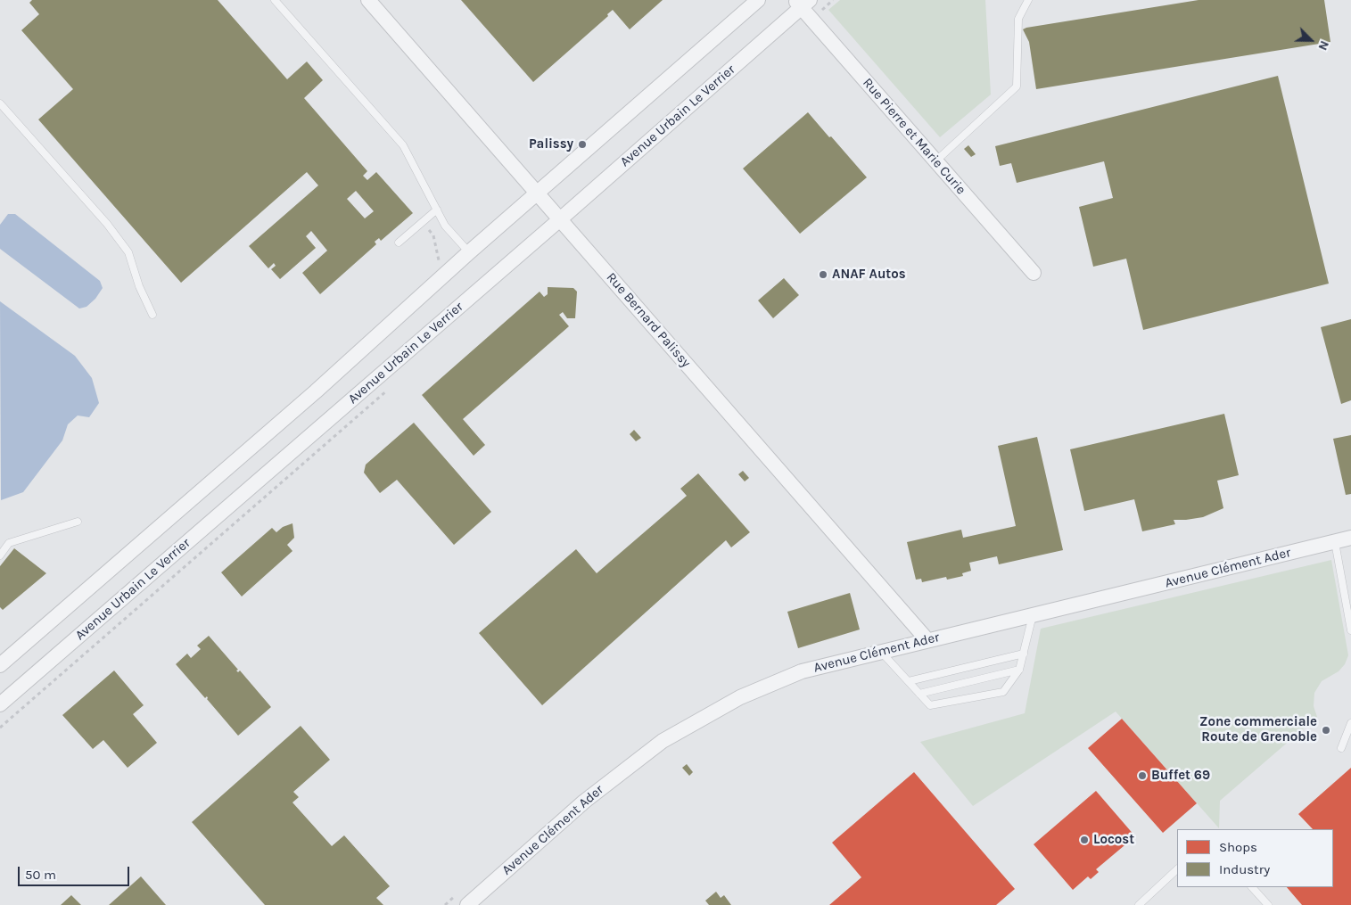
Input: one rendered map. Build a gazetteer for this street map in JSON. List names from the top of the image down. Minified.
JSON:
{"streets":{"street":["Avenue Urbain Le Verrier","Rue Pierre et Marie Curie","Rue Bernard Palissy","Avenue Clément Ader"]},"crossings":[["Avenue Urbain Le Verrier","Rue Pierre et Marie Curie"],["Avenue Urbain Le Verrier","Rue Bernard Palissy"],["Rue Bernard Palissy","Avenue Clément Ader"]],"places":["Palissy","ANAF Autos","Zone commerciale Route de Grenoble","Buffet 69","Locost"],"legend":["Shops","Industry"],"scale_bar":"50 m","north":"bottom right"}
